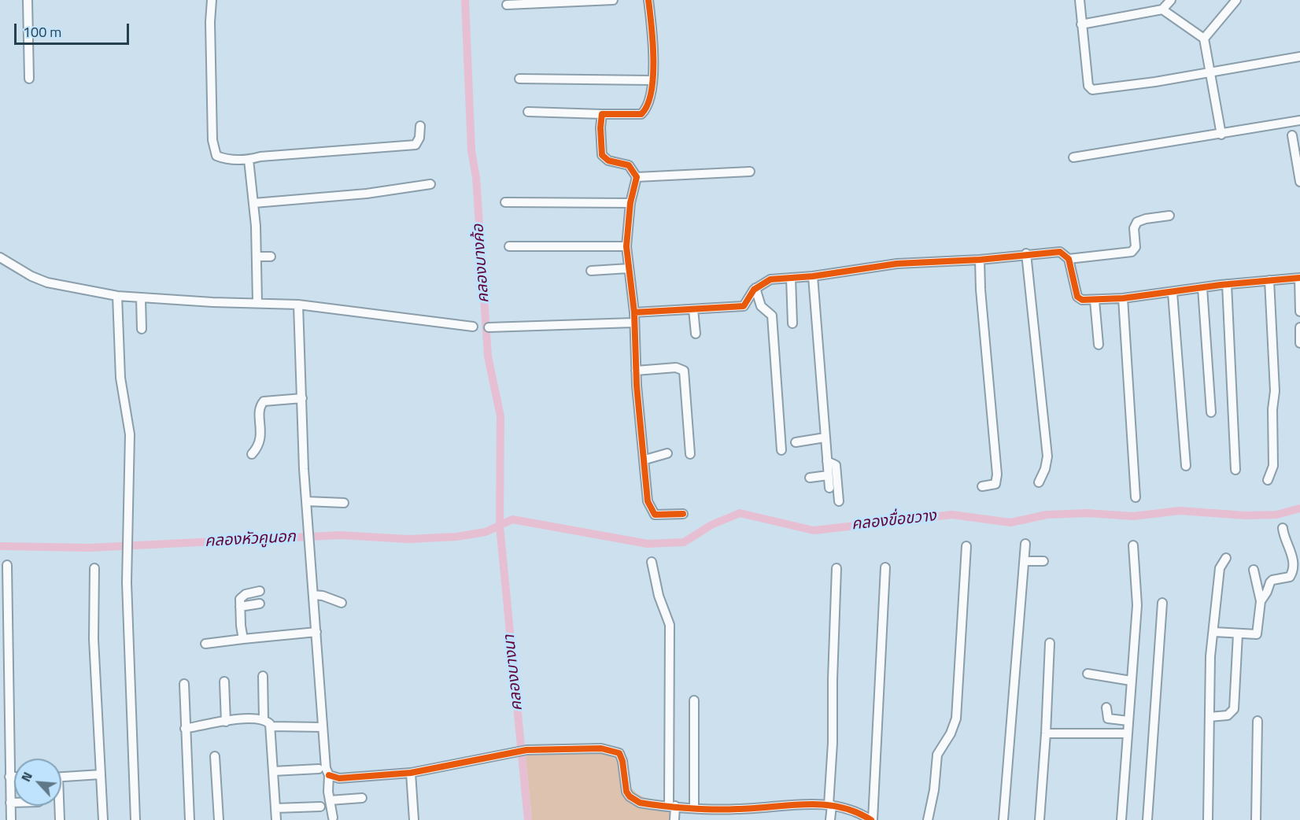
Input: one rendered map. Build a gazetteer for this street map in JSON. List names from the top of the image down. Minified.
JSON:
{"water":["คลองบางค้อ","คลองขื่อขวาง","คลองหัวคูนอก","คลองบางนา"],"scale_bar":"100 m","north":"top left"}
